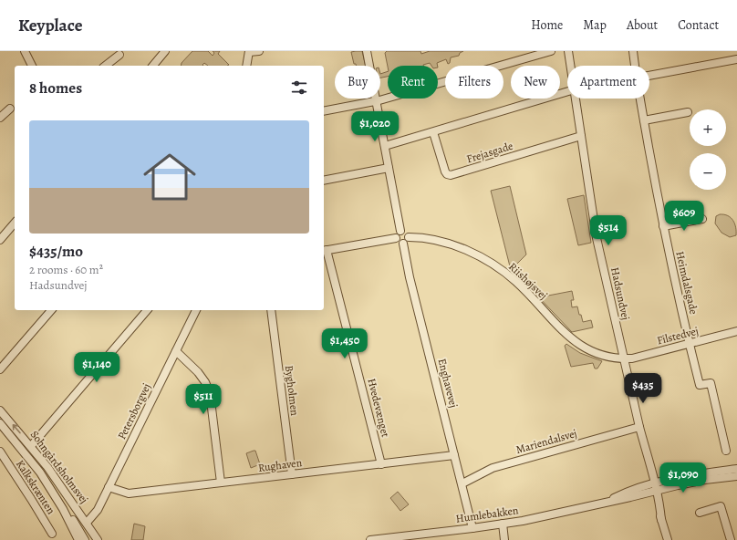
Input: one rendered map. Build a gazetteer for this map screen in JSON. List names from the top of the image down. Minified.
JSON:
{"streets":{"street":["Frejasgade","Riishøjsvej","Heimdalsgade","Hadsundvej","Filstedvej","Enghavevej","Bygholmen","Hvedevænget","Petersborgvej","Mariendalsvej","Rughaven","Sohngårdsholmsvej","Kalkskrænten","Humlebakken"]},"crossings":[["Frejasgade","Hadsundvej"],["Riishøjsvej","Hadsundvej"],["Riishøjsvej","Filstedvej"],["Riishøjsvej","Enghavevej"],["Heimdalsgade","Filstedvej"],["Hadsundvej","Filstedvej"],["Hadsundvej","Mariendalsvej"],["Hadsundvej","Humlebakken"],["Enghavevej","Mariendalsvej"],["Enghavevej","Rughaven"],["Enghavevej","Humlebakken"],["Bygholmen","Rughaven"],["Hvedevænget","Rughaven"],["Petersborgvej","Rughaven"],["Petersborgvej","Sohngårdsholmsvej"]],"page":{"header":"Keyplace","nav":["Home","Map","About","Contact"],"chip":["Buy","Rent","Filters","New","Apartment"],"heading":"8 homes","map_buttons":["+","−"],"list":[{"name":"$435/mo","note":"2 rooms · 60 m² · Hadsundvej"}],"price":["$1,020","$609","$514","$1,450","$1,140","$435","$511","$1,090"]}}
